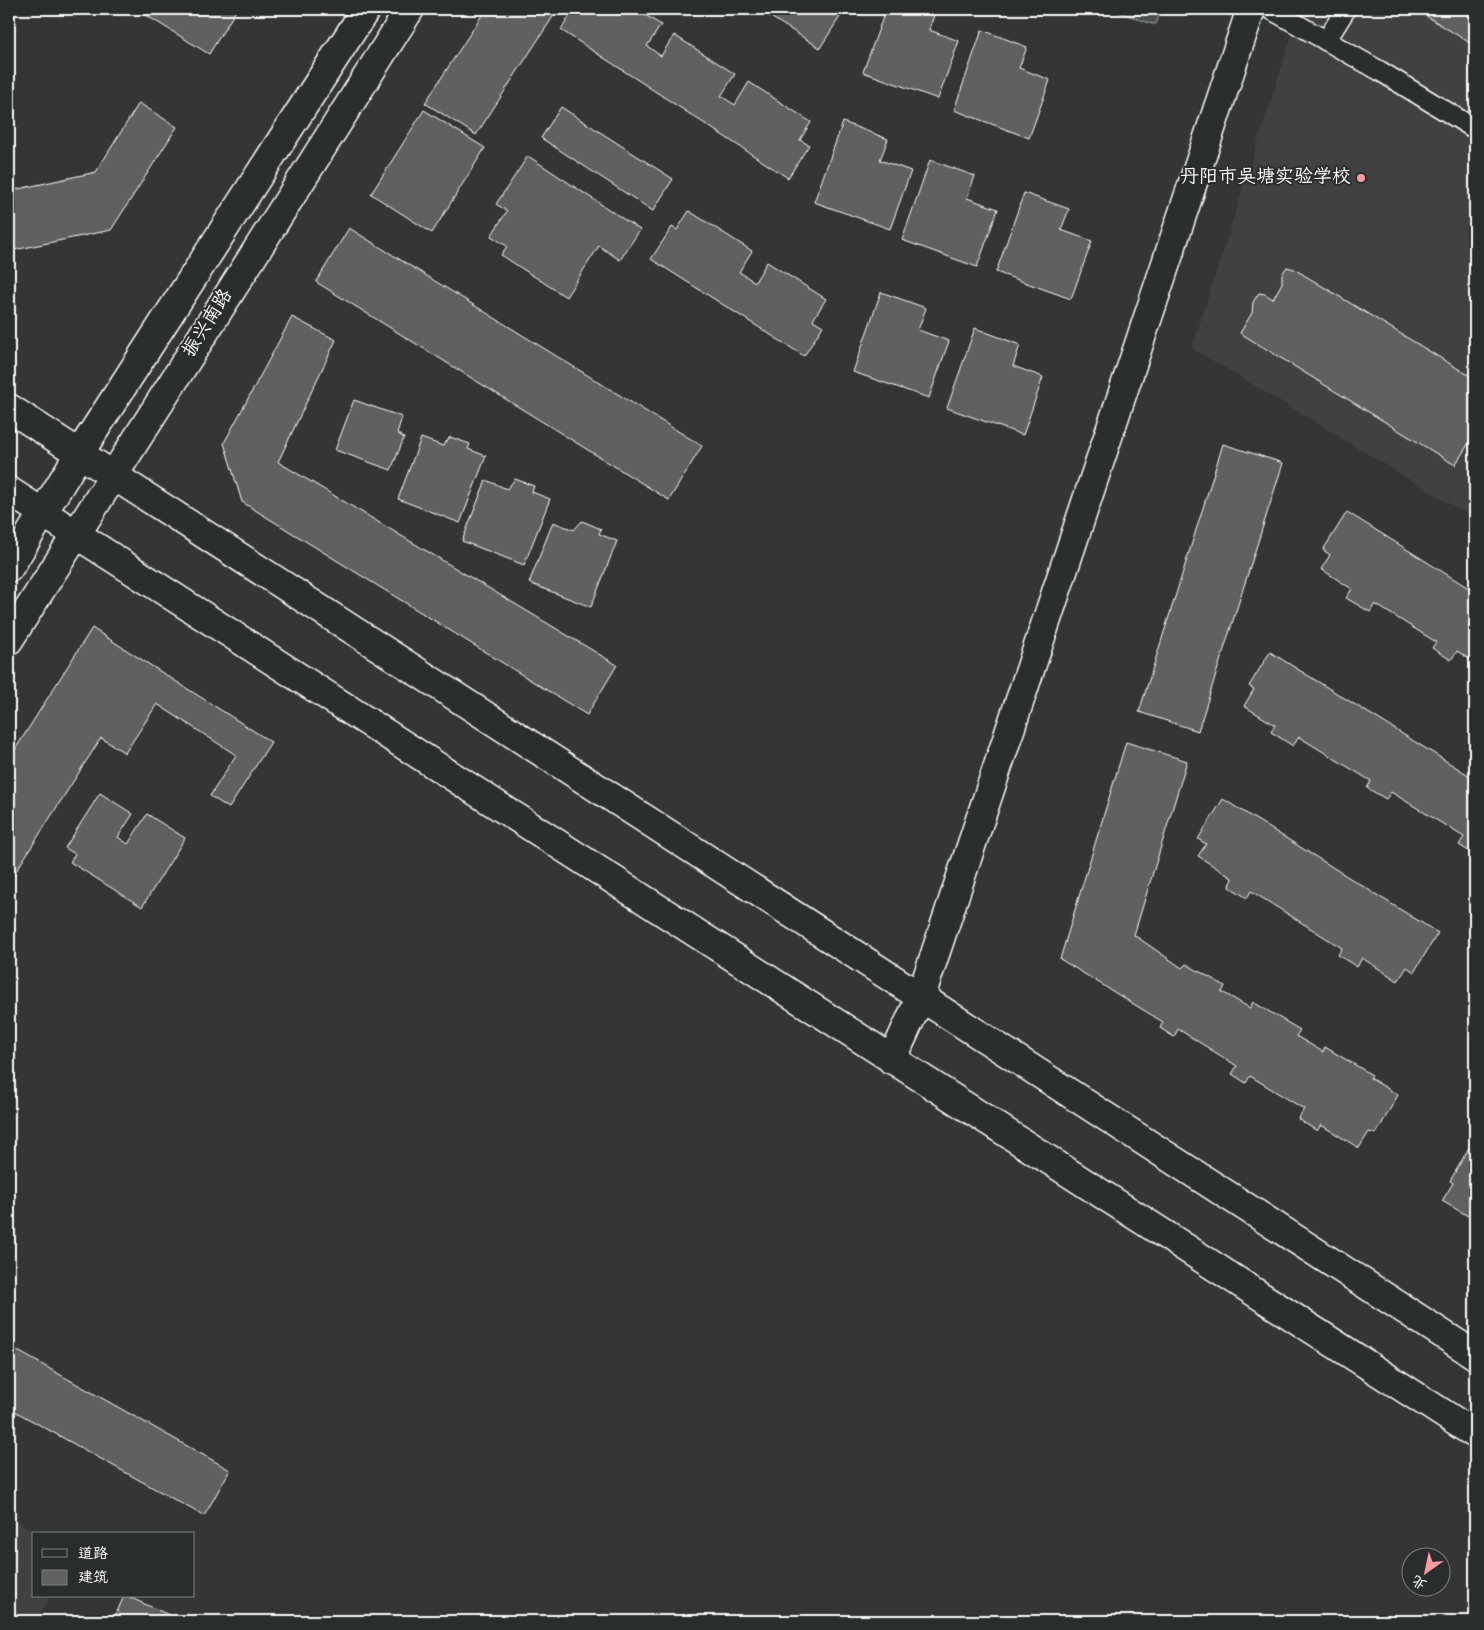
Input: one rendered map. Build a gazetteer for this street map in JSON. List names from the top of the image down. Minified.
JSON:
{"streets":{"street":["振兴南路"]},"places":["丹阳市吴塘实验学校"],"legend":["道路","建筑"],"north":"bottom left"}
